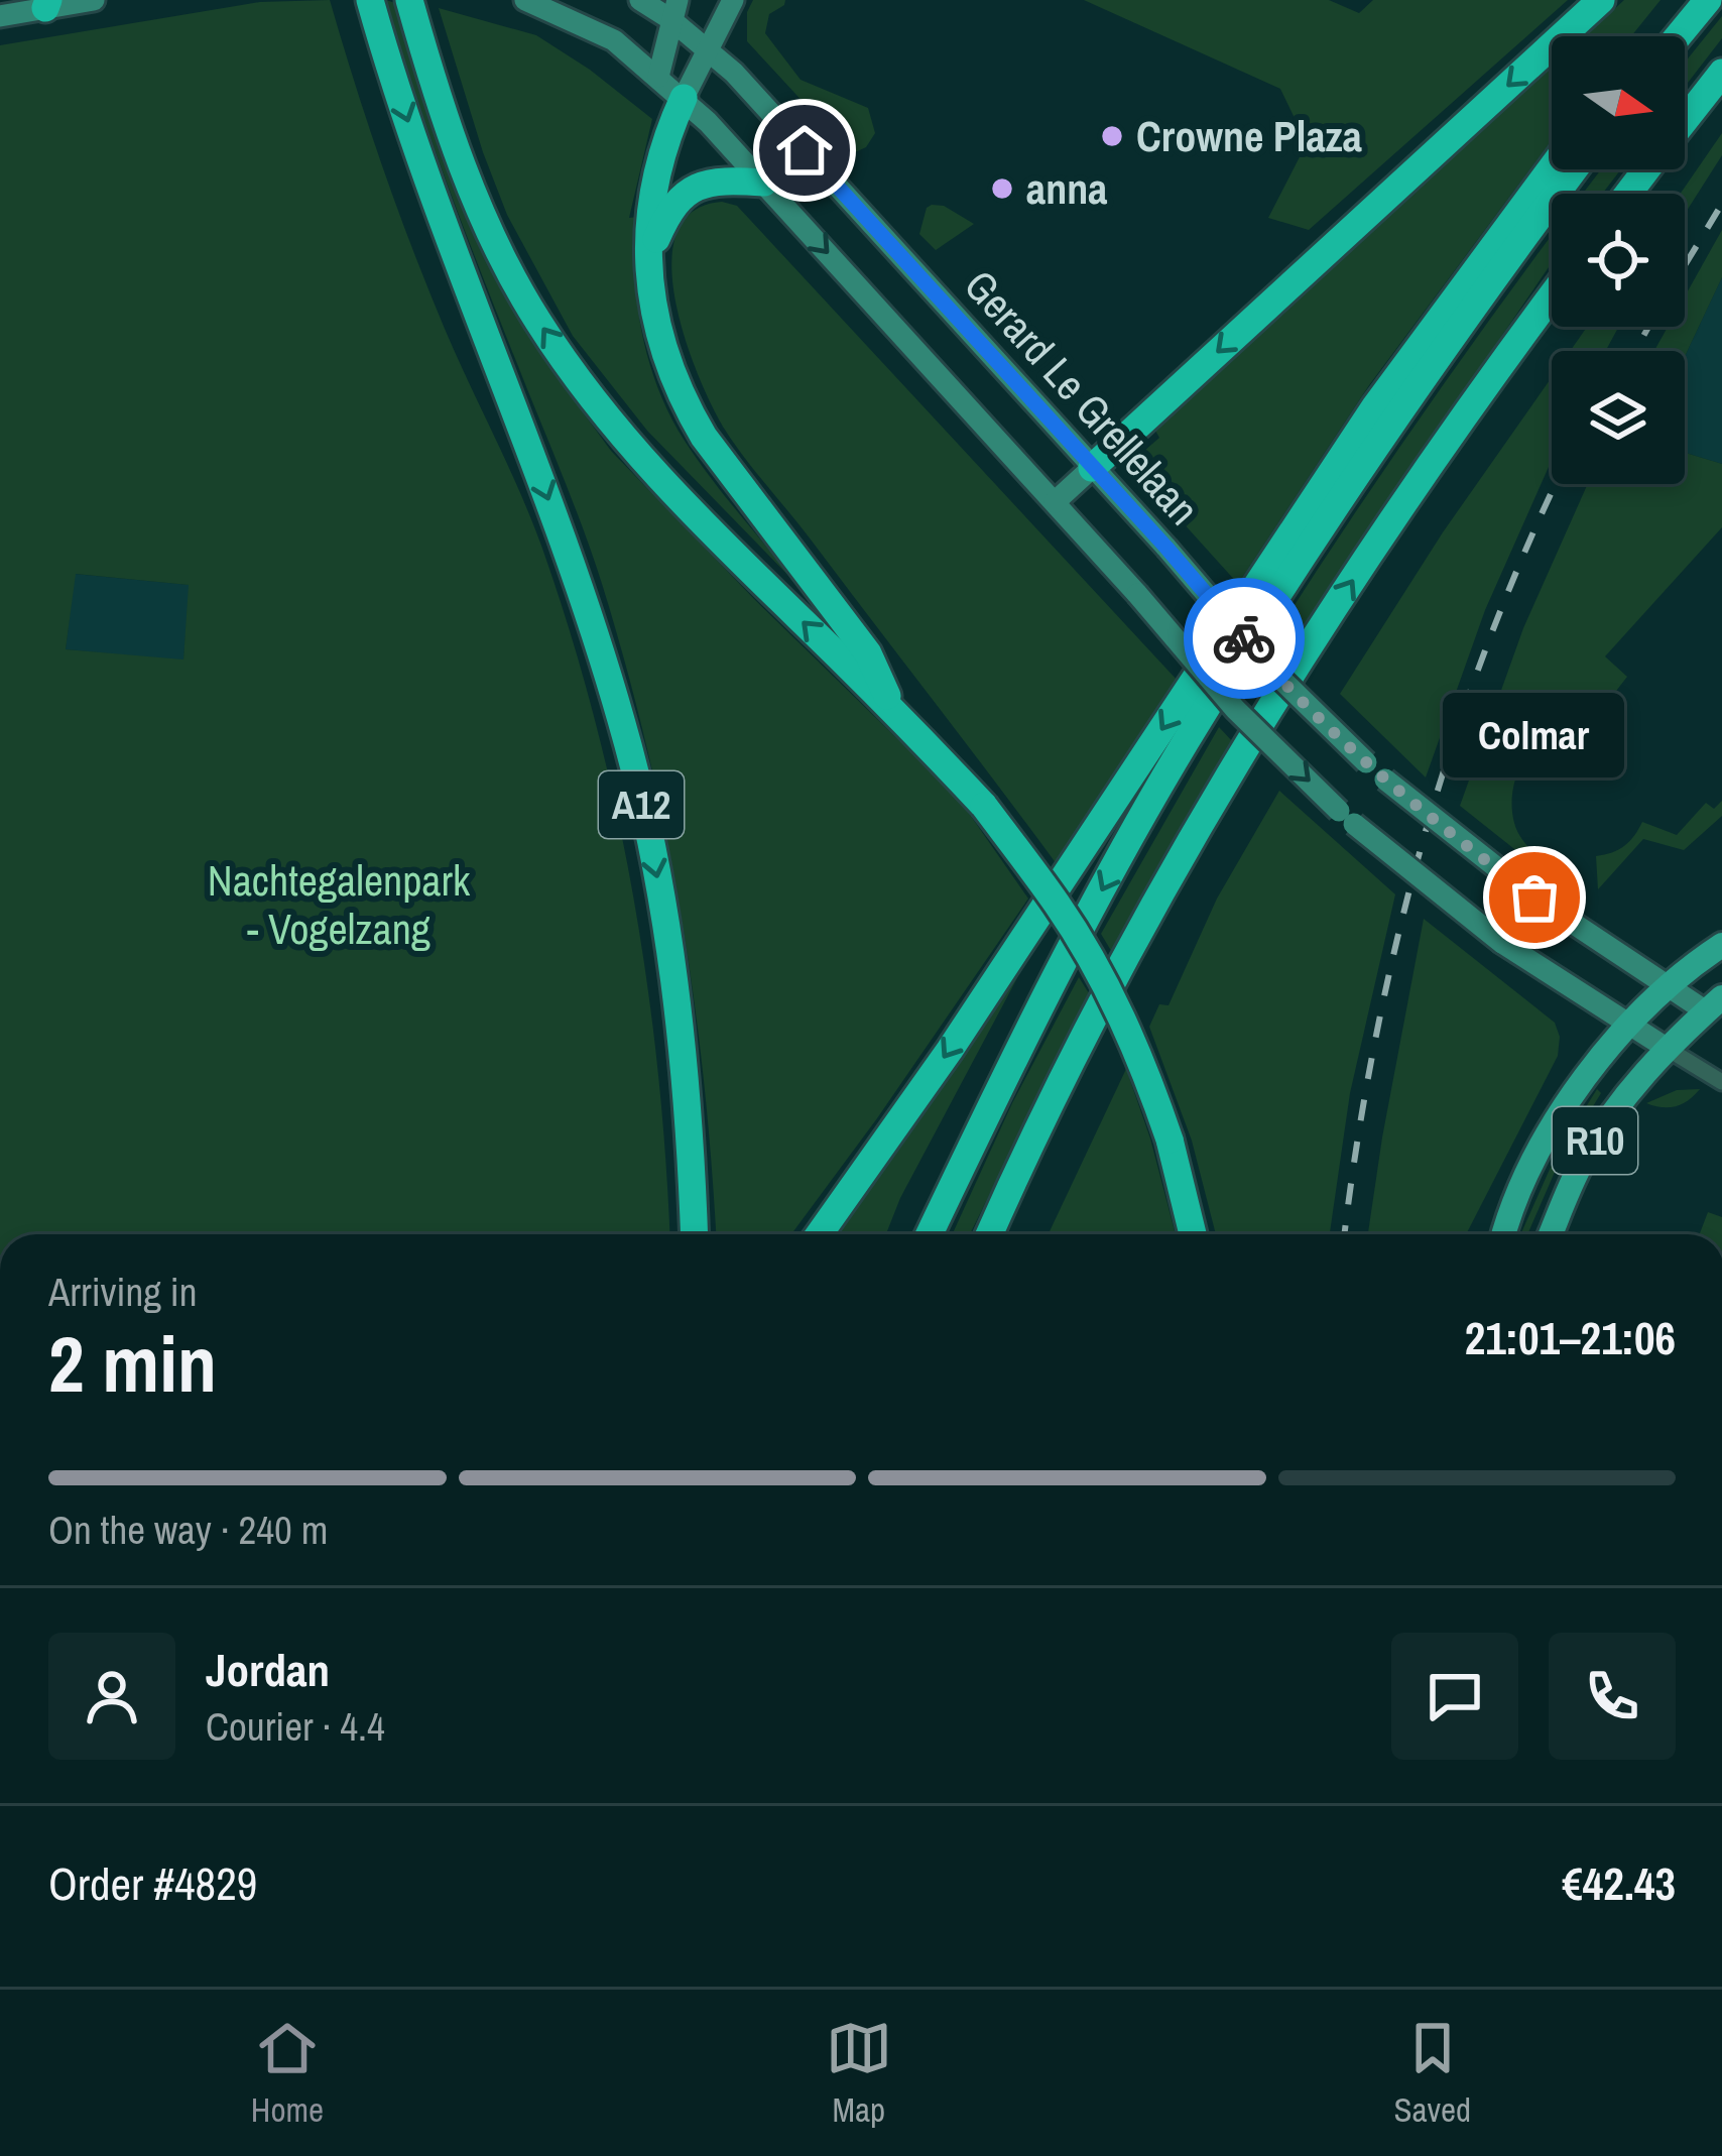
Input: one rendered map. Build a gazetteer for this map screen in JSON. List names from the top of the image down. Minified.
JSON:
{"streets":{"highway":["A12"],"main road":["R10"],"street":["Gerard Le Grellelaan"]},"crossings":[["Gerard Le Grellelaan","R10"]],"parks":["Nachtegalenpark - Vogelzang"],"places":["Crowne Plaza","anna","Colmar"],"north":"right","page":{"bubble":"Colmar","heading":["2 min","Arriving in","21:01–21:06"],"panel":["Jordan","Courier · 4.4","Order #4829","€42.43"],"bar":"On the way · 240 m","tabs":["Home","Map","Saved"]}}
